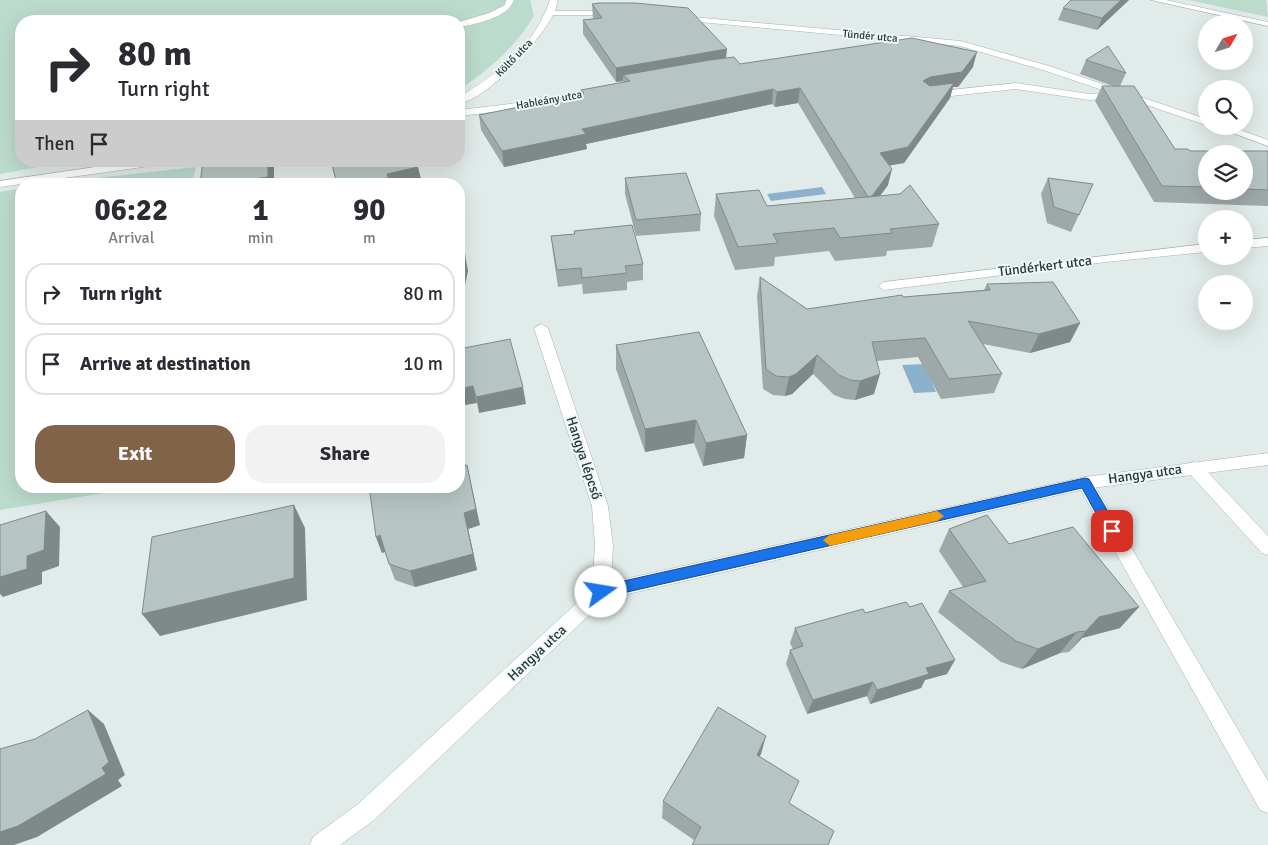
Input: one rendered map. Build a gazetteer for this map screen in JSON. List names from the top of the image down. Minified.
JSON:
{"streets":{"street":["Tündér utca","Költő utca","Hableány utca","Tündérkert utca","Hangya lépcső","Hangya utca"]},"crossings":[["Hangya lépcső","Hangya utca"]],"north":"top right","page":{"map_buttons":["+","−"],"turn":["80 m","Turn right"],"then":"Then","eta":["06:22","Arrival","1","min","90","m"],"list":[{"name":"Turn right","value":"80 m"},{"name":"Arrive at destination","value":"10 m"}],"buttons":["Exit","Share"]}}
